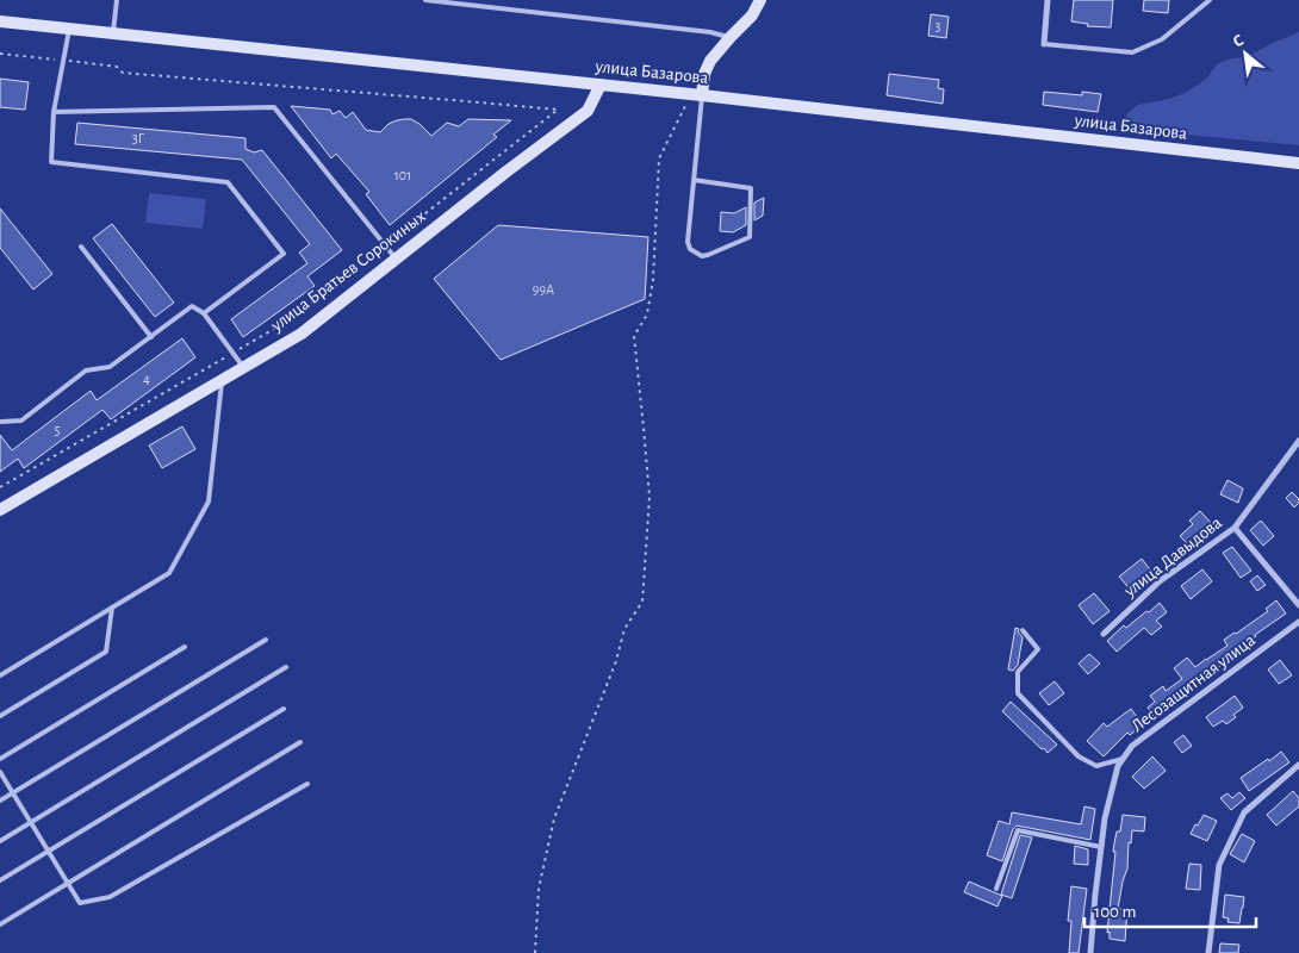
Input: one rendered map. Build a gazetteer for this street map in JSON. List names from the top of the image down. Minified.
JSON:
{"streets":{"main road":["улица Базарова","улица Братьев Сорокиных"],"street":["улица Давыдова","Лесозащитная улица"]},"crossings":[["улица Базарова","улица Братьев Сорокиных"]],"house_numbers":["3","3Г","101","99А","4","5"],"scale_bar":"100 m","north":"top left"}
